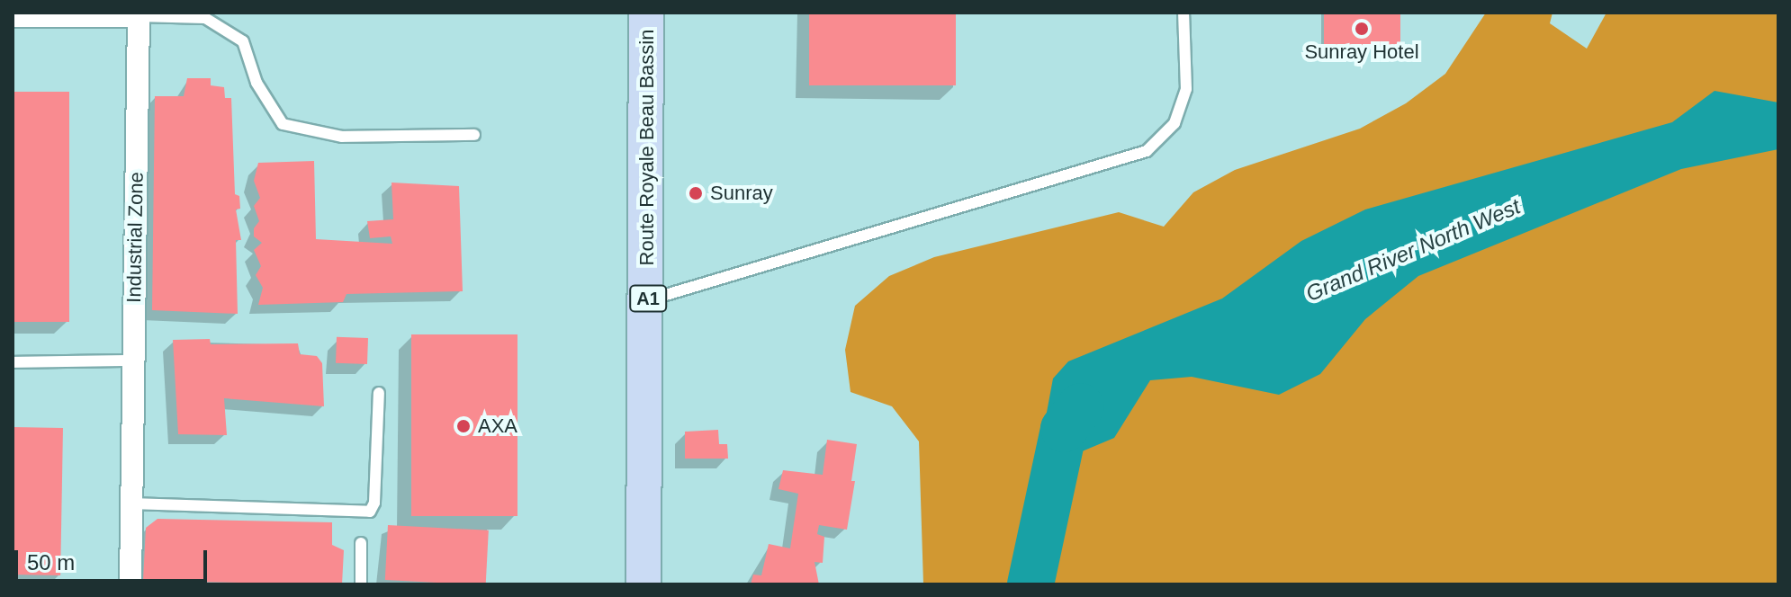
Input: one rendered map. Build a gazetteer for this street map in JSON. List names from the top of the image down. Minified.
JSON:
{"streets":{"main road":["Route Royale Beau Bassin","A1"],"street":["Industrial Zone"]},"water":["Grand River North West"],"places":["Sunray Hotel","Sunray","AXA"],"scale_bar":"50 m"}
